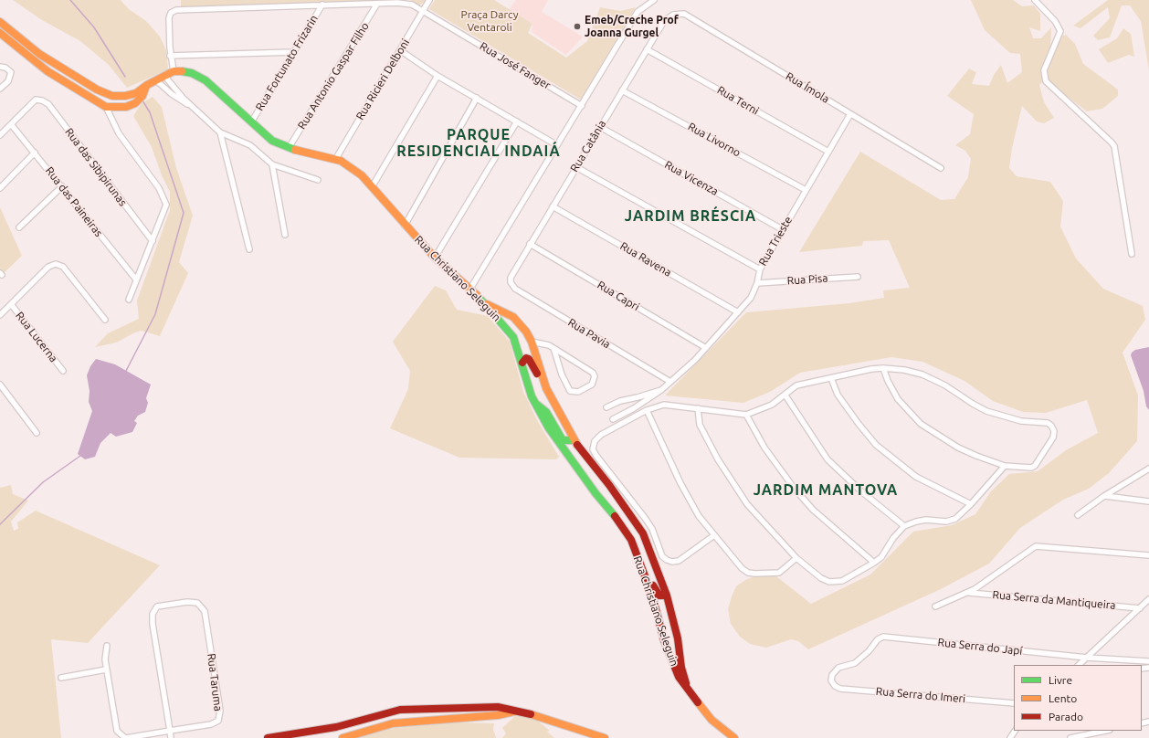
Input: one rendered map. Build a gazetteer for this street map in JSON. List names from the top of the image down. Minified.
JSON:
{"streets":{"main road":["Rua Christiano Seleguin"],"street":["Rua Fortunato Frizarin","Rua José Fanger","Rua Antonio Gaspar Filho","Rua Ricieri Delboni","Rua Ímola","Rua Terni","Rua Livorno","Rua Catânia","Rua das Sibipirunas","Rua Vicenza","Rua das Paineiras","Rua Trieste","Rua Ravena","Rua Pisa","Rua Capri","Rua Pavia","Rua Lucerna","Rua Serra da Mantiqueira","Rua Serra do Japí","Rua Taruma","Rua Serra do Imeri"]},"crossings":[["Rua Fortunato Frizarin","Rua José Fanger"],["Rua Fortunato Frizarin","Rua Christiano Seleguin"],["Rua José Fanger","Rua Antonio Gaspar Filho"],["Rua José Fanger","Rua Ricieri Delboni"],["Rua Antonio Gaspar Filho","Rua Christiano Seleguin"],["Rua Ricieri Delboni","Rua Christiano Seleguin"],["Rua Ímola","Rua Catânia"],["Rua Ímola","Rua Trieste"],["Rua Terni","Rua Catânia"],["Rua Terni","Rua Trieste"],["Rua Livorno","Rua Catânia"],["Rua Livorno","Rua Trieste"],["Rua Catânia","Rua Vicenza"],["Rua Catânia","Rua Ravena"],["Rua Catânia","Rua Capri"],["Rua Catânia","Rua Pavia"],["Rua das Sibipirunas","Rua das Paineiras"],["Rua Vicenza","Rua Trieste"],["Rua Trieste","Rua Ravena"],["Rua Trieste","Rua Pisa"],["Rua Trieste","Rua Capri"],["Rua Trieste","Rua Pavia"],["Rua Serra do Japí","Rua Serra do Imeri"]],"districts":["PARQUE RESIDENCIAL INDAIÁ","JARDIM BRÉSCIA","JARDIM MANTOVA"],"parks":["Praça Darcy Ventaroli"],"places":["Emeb/Creche Prof Joanna Gurgel"],"legend":["Livre","Lento","Parado"]}
